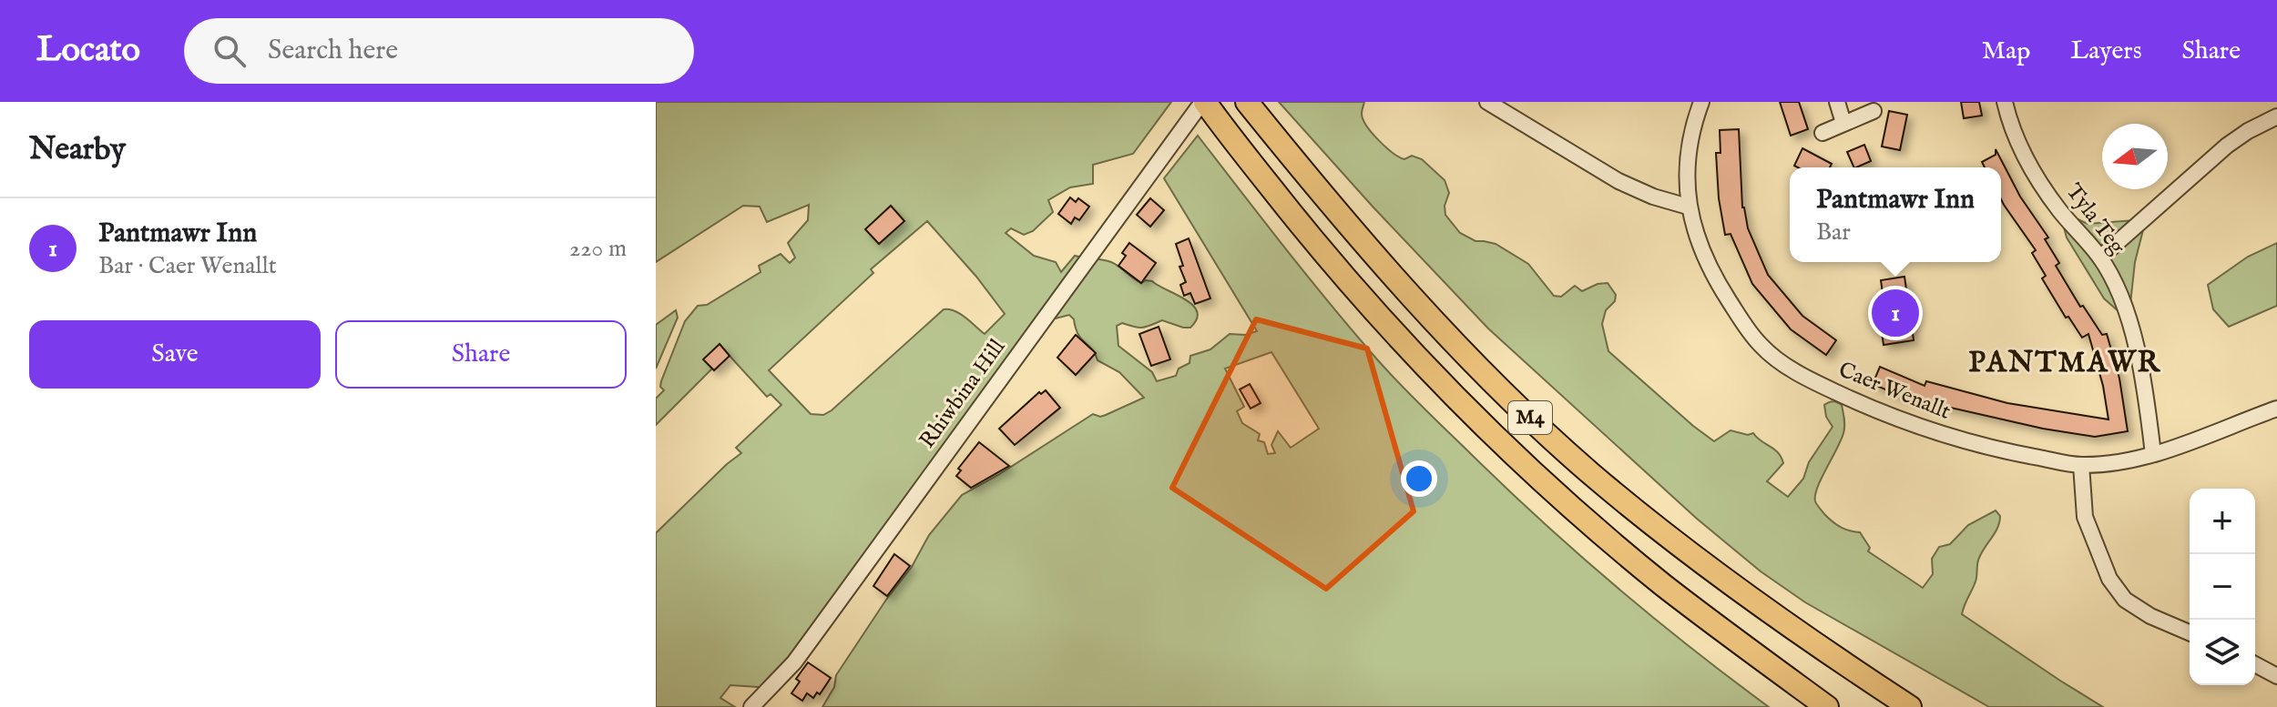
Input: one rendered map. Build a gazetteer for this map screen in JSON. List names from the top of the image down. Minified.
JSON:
{"streets":{"highway":["M4"],"street":["Tyla Teg","Caer Wenallt","Rhiwbina Hill"]},"crossings":[["Tyla Teg","Caer Wenallt"],["Rhiwbina Hill","M4"]],"districts":["PANTMAWR"],"north":"left","page":{"header":"Locato","search":"Search here","nav":["Map","Layers","Share"],"heading":"Nearby","popup":["Pantmawr Inn","Bar"],"list":[{"mark":"1","name":"Pantmawr Inn","note":"Bar · Caer Wenallt","value":"220 m"}],"pins":"1","buttons":["Save","Share"],"map_buttons":["+","−"]}}
